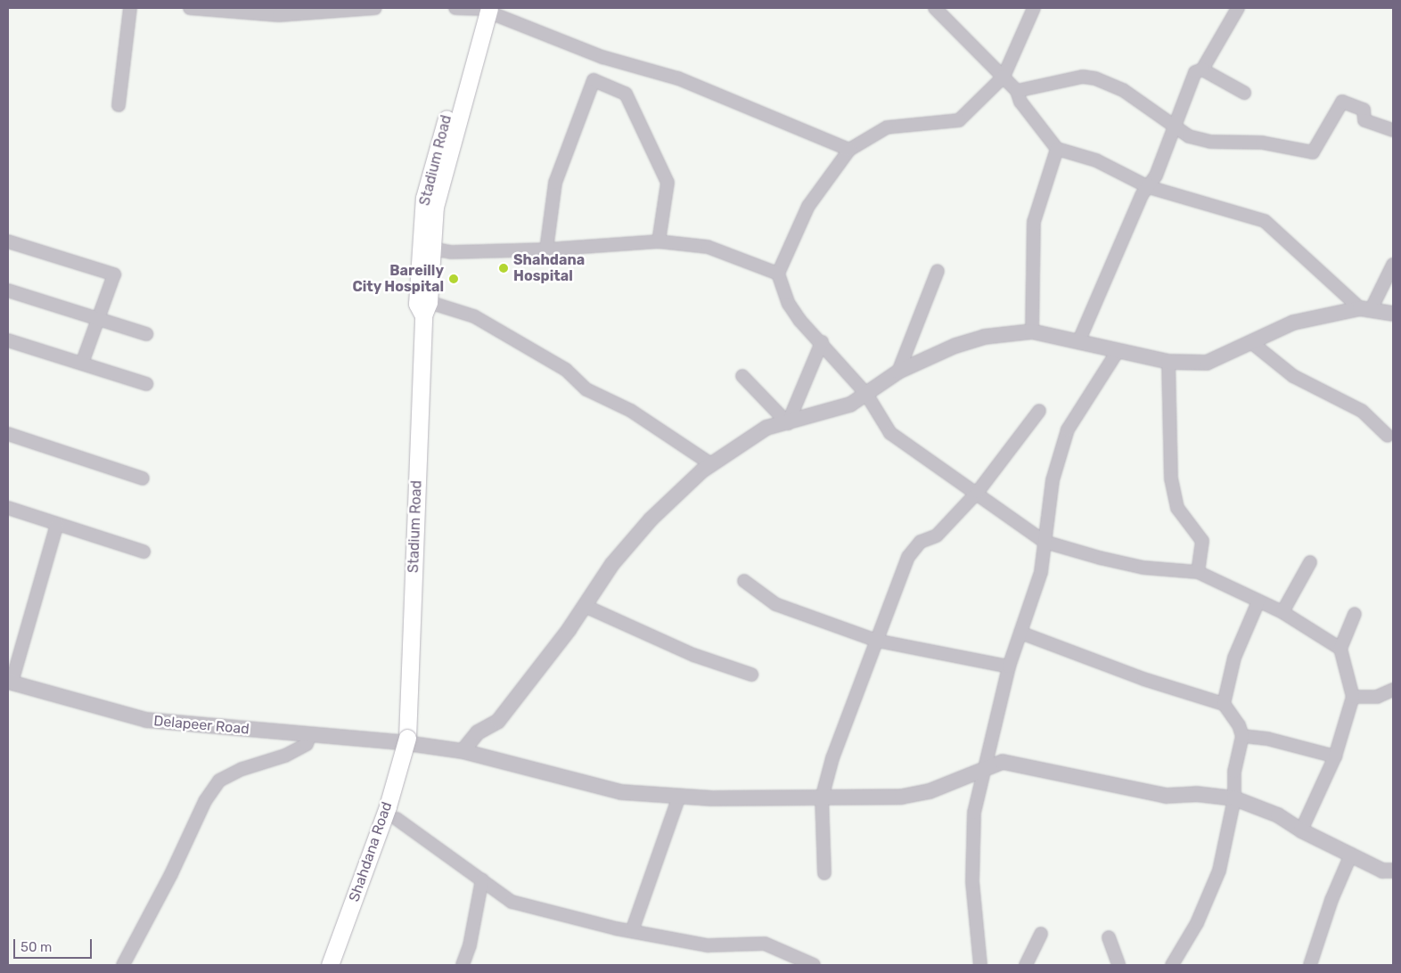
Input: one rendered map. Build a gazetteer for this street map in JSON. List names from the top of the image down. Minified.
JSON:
{"streets":{"main road":["Stadium Road","Shahdana Road"],"street":["Delapeer Road"]},"crossings":[["Stadium Road","Delapeer Road"],["Stadium Road","Shahdana Road"],["Delapeer Road","Shahdana Road"]],"places":["Shahdana Hospital","Bareilly City Hospital"],"scale_bar":"50 m"}
